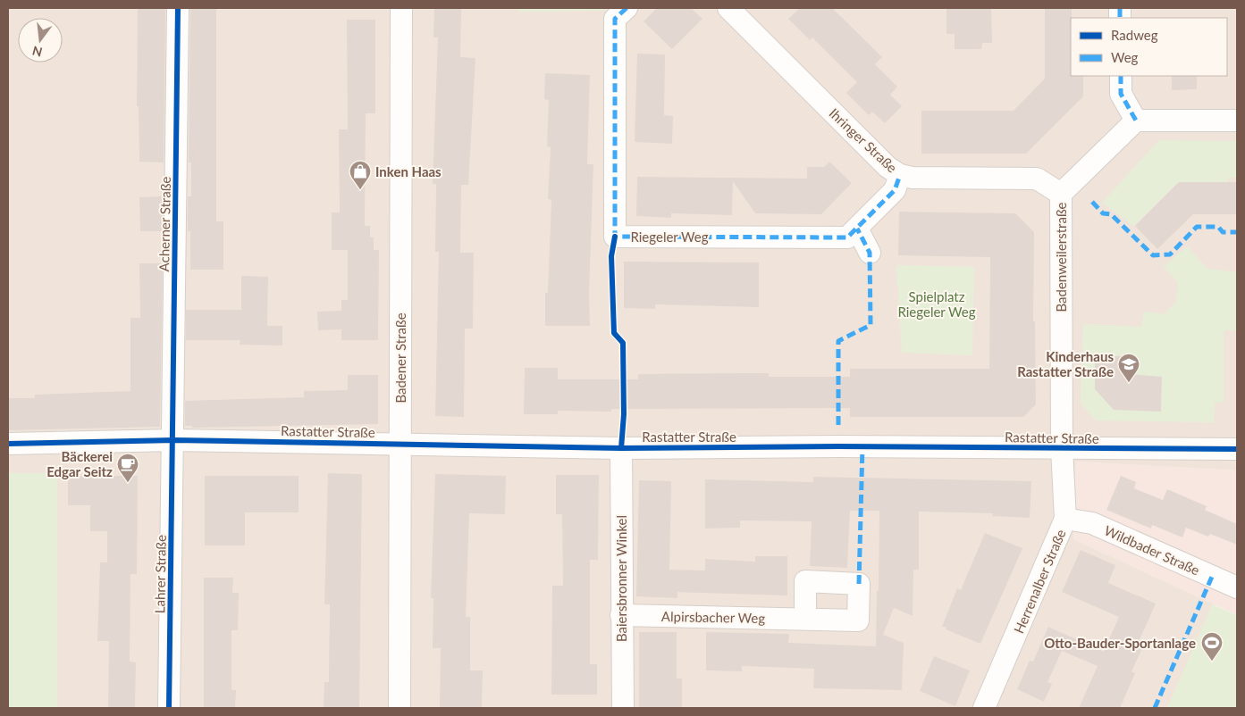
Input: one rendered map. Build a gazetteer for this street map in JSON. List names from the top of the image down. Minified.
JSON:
{"streets":{"street":["Ihringer Straße","Acherner Straße","Riegeler Weg","Badenweilerstraße","Badener Straße","Rastatter Straße","Wildbader Straße","Lahrer Straße","Baiersbronner Winkel","Herrenalber Straße","Alpirsbacher Weg"]},"crossings":[["Ihringer Straße","Riegeler Weg"],["Ihringer Straße","Badenweilerstraße"],["Acherner Straße","Rastatter Straße"],["Acherner Straße","Lahrer Straße"],["Badenweilerstraße","Rastatter Straße"],["Badenweilerstraße","Herrenalber Straße"],["Badener Straße","Rastatter Straße"],["Rastatter Straße","Lahrer Straße"],["Rastatter Straße","Baiersbronner Winkel"],["Rastatter Straße","Herrenalber Straße"],["Wildbader Straße","Herrenalber Straße"],["Baiersbronner Winkel","Alpirsbacher Weg"]],"parks":["Spielplatz Riegeler Weg"],"places":{"shop":["Inken Haas"],"school or university":["Kinderhaus Rastatter Straße"],"cafe":["Bäckerei Edgar Seitz"],"sports":["Otto-Bauder-Sportanlage"]},"legend":["Radweg","Weg"],"north":"bottom"}
